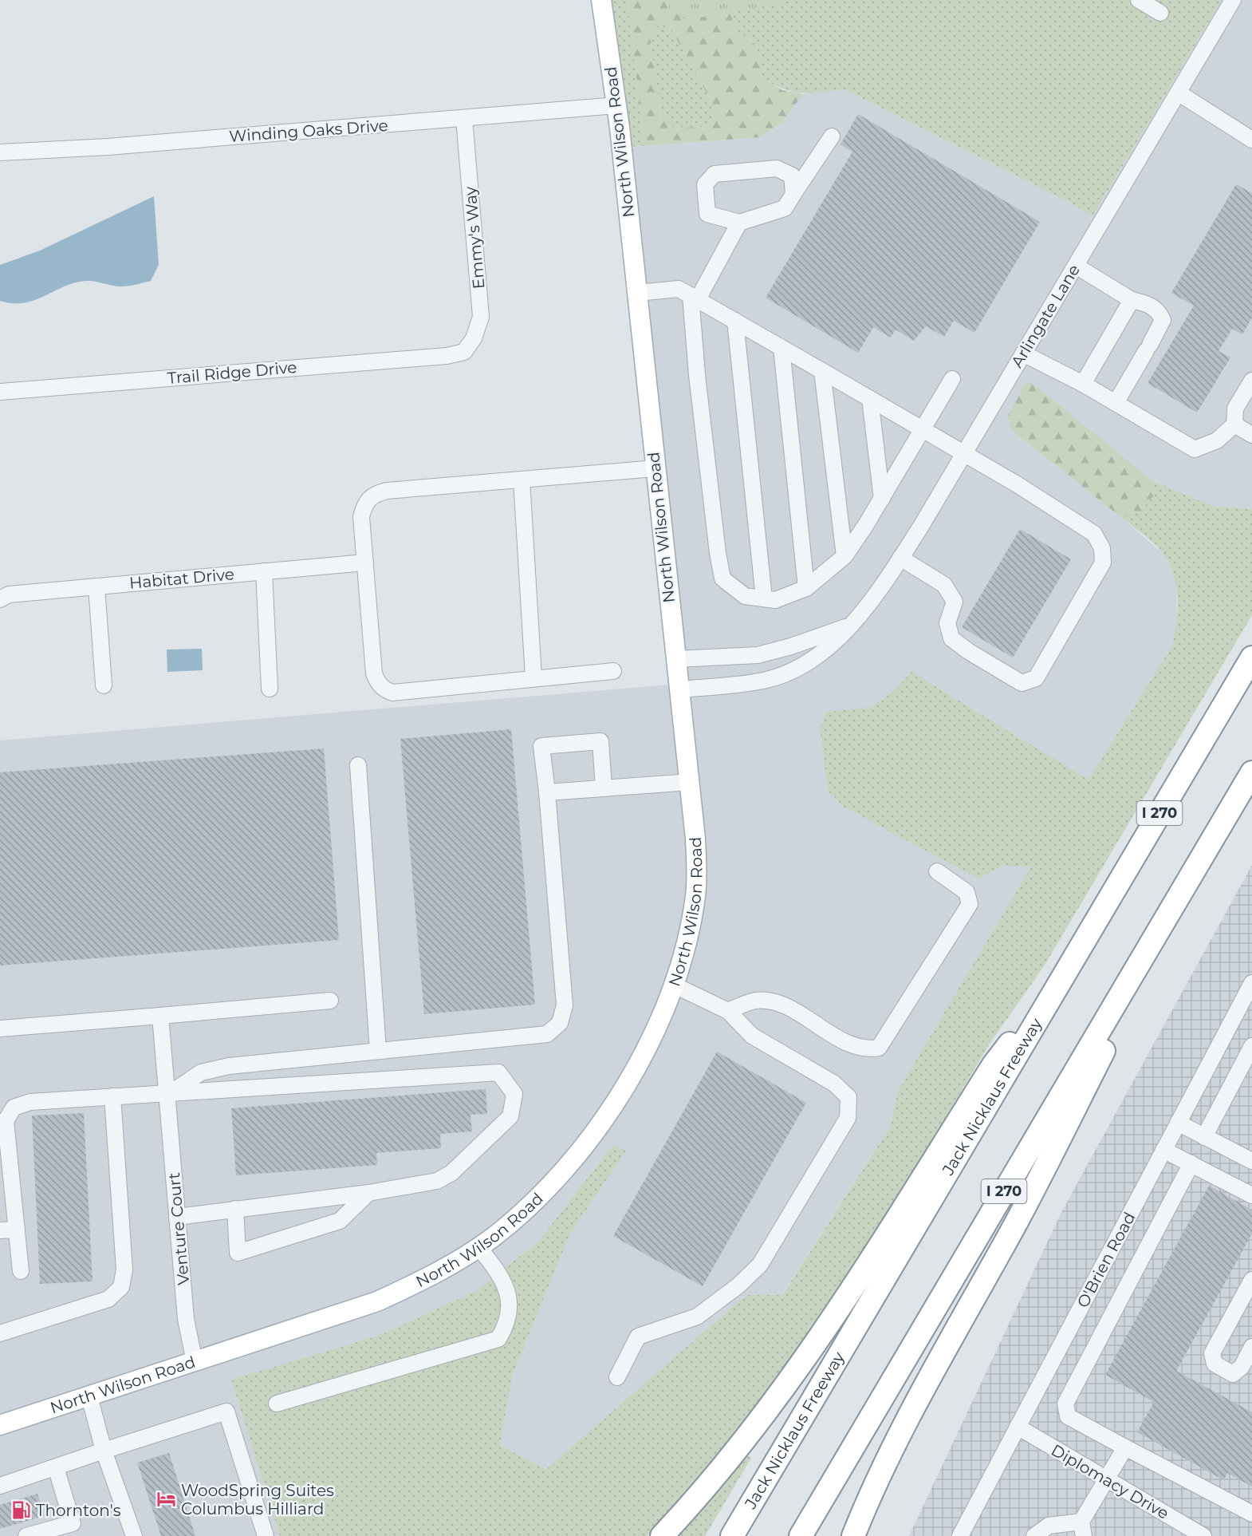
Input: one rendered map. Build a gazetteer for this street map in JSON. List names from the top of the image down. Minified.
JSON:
{"streets":{"highway":["I 270","Jack Nicklaus Freeway"],"main road":["North Wilson Road"],"street":["Winding Oaks Drive","Emmy's Way","Arlingate Lane","Trail Ridge Drive","Habitat Drive","Venture Court","O'Brien Road","Diplomacy Drive"]},"crossings":[["Winding Oaks Drive","North Wilson Road"],["Winding Oaks Drive","Emmy's Way"],["North Wilson Road","Arlingate Lane"],["North Wilson Road","Venture Court"],["Emmy's Way","Trail Ridge Drive"],["O'Brien Road","Diplomacy Drive"]],"places":{"hotel":["WoodSpring Suites Columbus Hilliard"],"fuel station":["Thornton's"]}}
